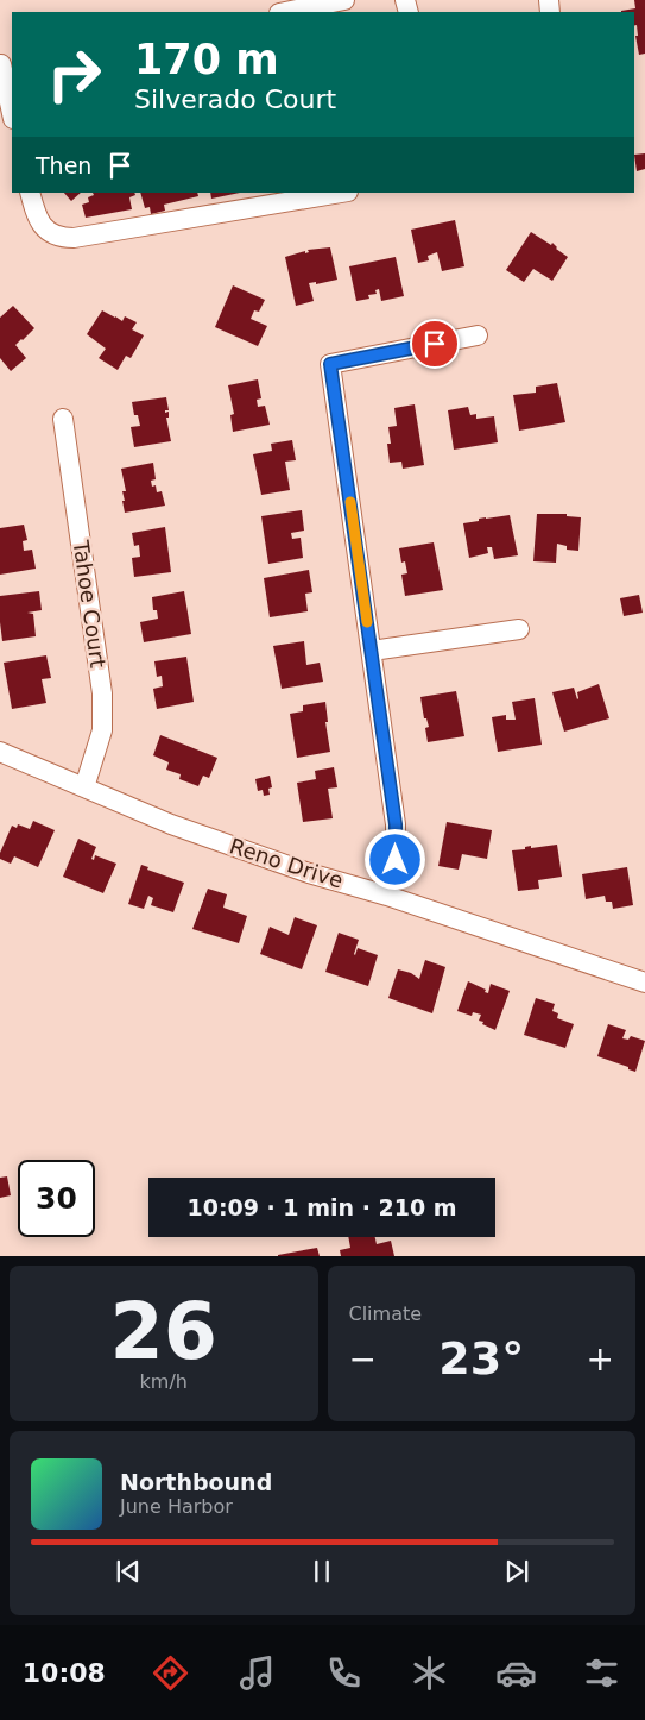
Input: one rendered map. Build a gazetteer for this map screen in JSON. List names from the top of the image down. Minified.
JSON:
{"streets":{"street":["Tahoe Court","Reno Drive"]},"crossings":[["Tahoe Court","Reno Drive"]],"page":{"turn":["170 m","Silverado Court"],"then":"Then","limit":"30","trip":"10:09 · 1 min · 210 m","tile":[["26","km/h"],"Climate"],"heat":["−","23°","+"],"song":["Northbound","June Harbor"],"tabs":"10:08"}}
